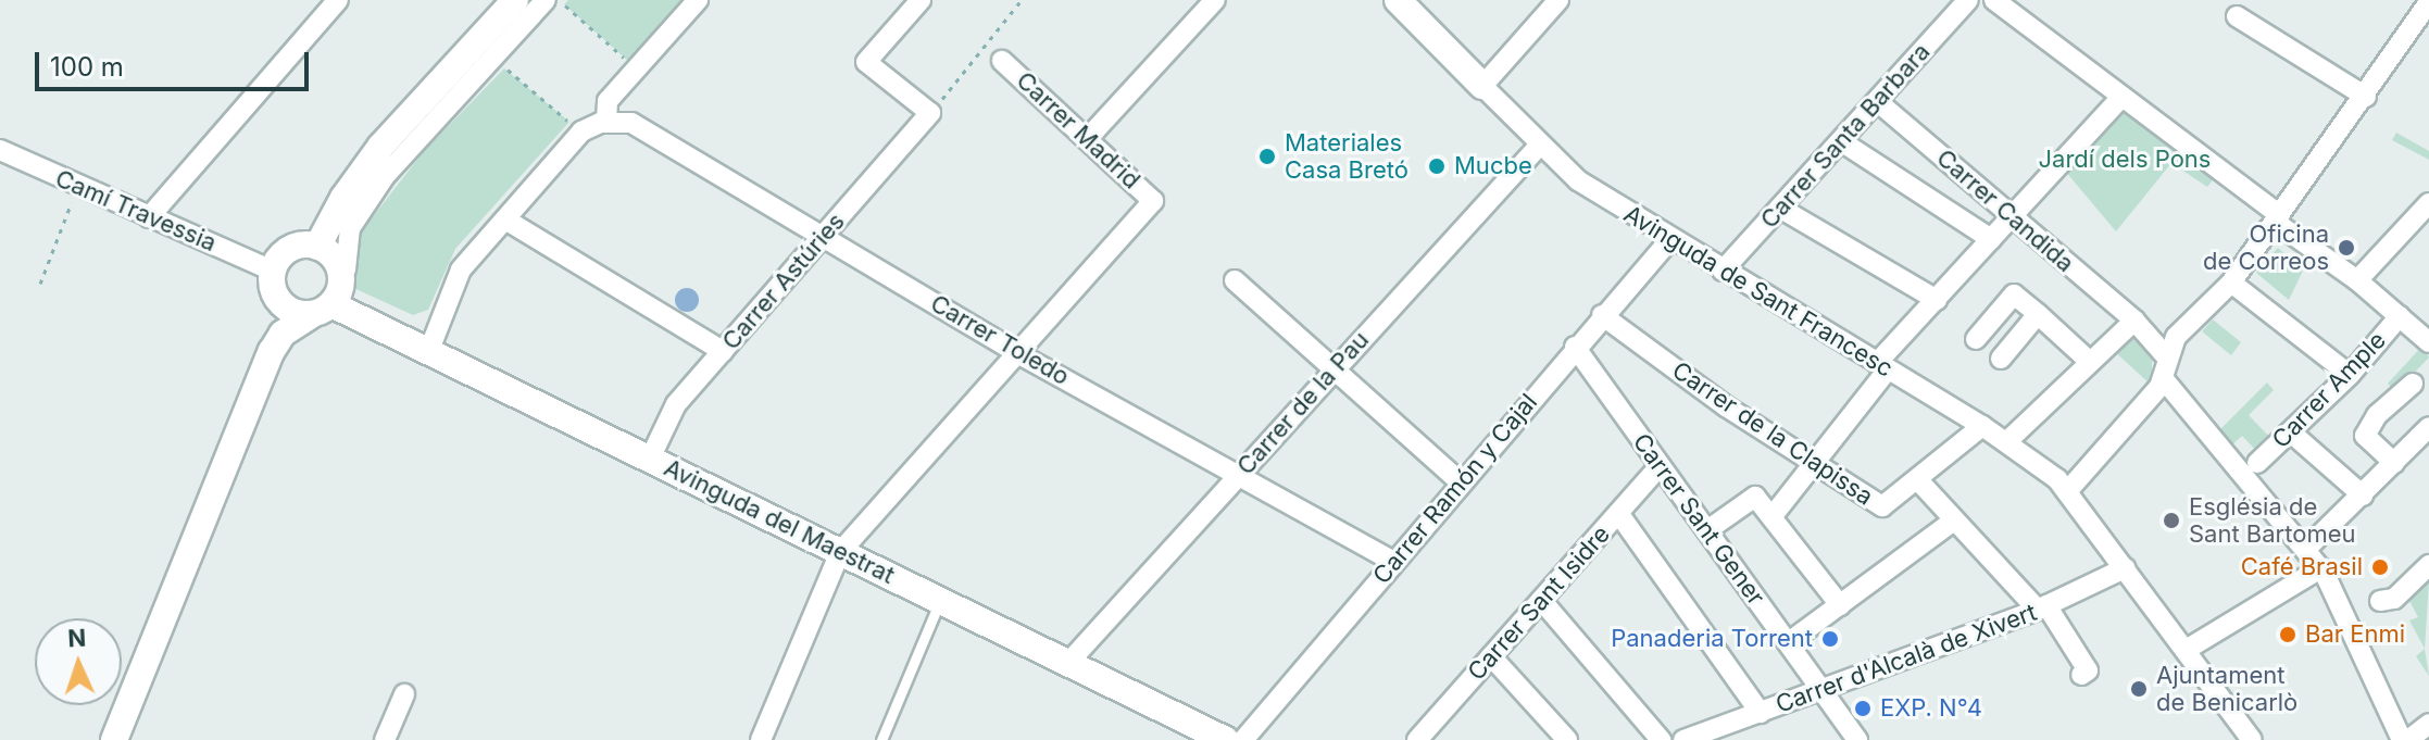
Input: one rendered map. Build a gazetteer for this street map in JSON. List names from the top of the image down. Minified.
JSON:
{"streets":{"street":["Carrer Madrid","Carrer Santa Barbara","Camí Travessia","Carrer Candida","Carrer Astúries","Avinguda de Sant Francesc","Carrer Toledo","Carrer Ample","Carrer de la Pau","Carrer de la Clapissa","Carrer Ramón y Cajal","Carrer Sant Gener","Avinguda del Maestrat","Carrer Sant Isidre","Carrer d'Alcalà de Xivert"]},"crossings":[["Carrer Madrid","Carrer Toledo"],["Carrer Santa Barbara","Carrer Candida"],["Carrer Santa Barbara","Avinguda de Sant Francesc"],["Camí Travessia","Avinguda del Maestrat"],["Carrer Astúries","Carrer Toledo"],["Carrer Astúries","Avinguda del Maestrat"],["Avinguda de Sant Francesc","Carrer de la Pau"],["Avinguda de Sant Francesc","Carrer de la Clapissa"],["Avinguda de Sant Francesc","Carrer Ramón y Cajal"],["Avinguda de Sant Francesc","Carrer d'Alcalà de Xivert"],["Carrer Toledo","Carrer de la Pau"],["Carrer Toledo","Carrer Ramón y Cajal"],["Carrer de la Pau","Avinguda del Maestrat"],["Carrer de la Clapissa","Carrer Ramón y Cajal"],["Carrer Ramón y Cajal","Carrer Sant Gener"],["Carrer Sant Gener","Carrer Sant Isidre"],["Carrer Sant Gener","Carrer d'Alcalà de Xivert"]],"parks":["Jardí dels Pons"],"places":["Materiales Casa Bretó","Mucbe","Oficina de Correos","Església de Sant Bartomeu","Café Brasil","Bar Enmi","Panaderia Torrent","Ajuntament de Benicarlò","EXP. N°4"],"scale_bar":"100 m","north":"top"}
